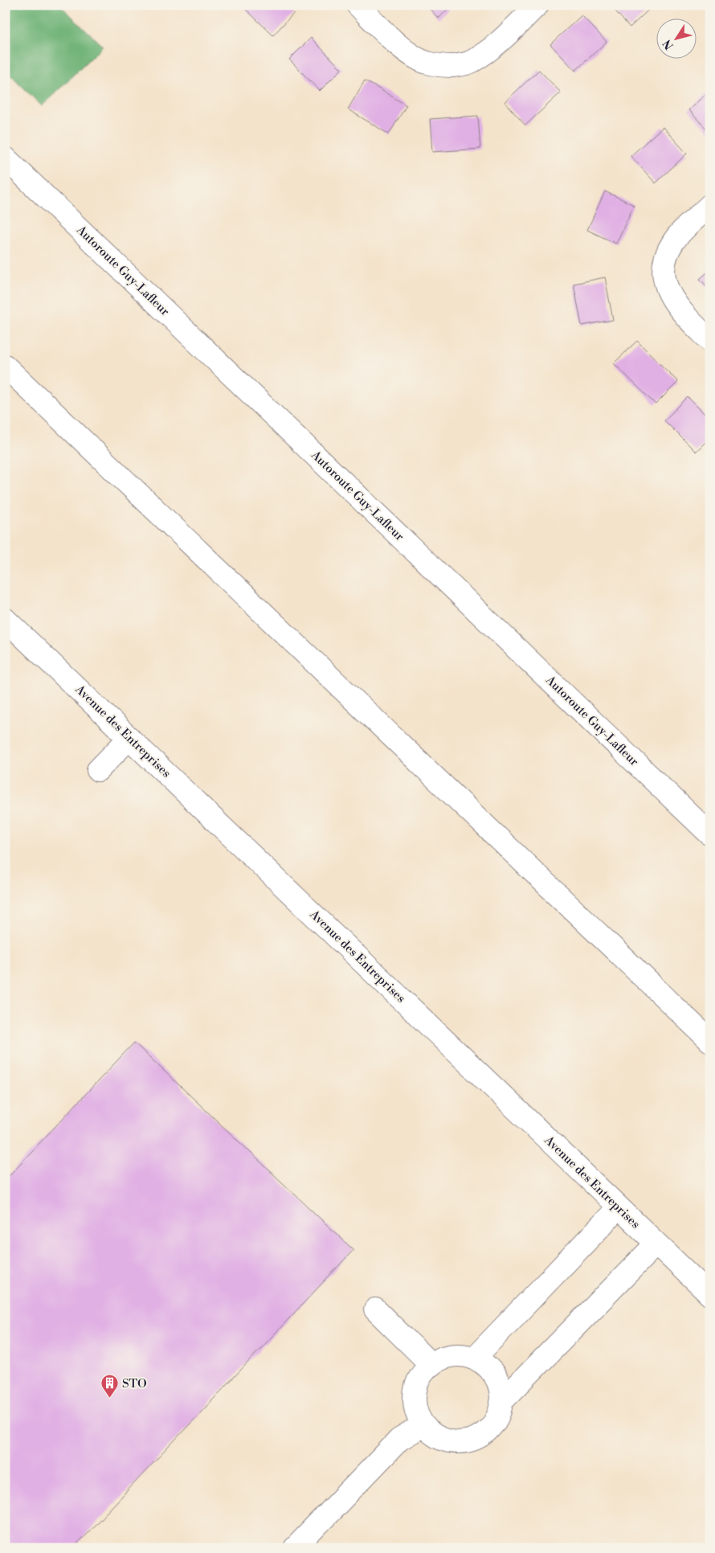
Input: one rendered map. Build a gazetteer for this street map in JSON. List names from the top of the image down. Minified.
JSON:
{"streets":{"main road":["Autoroute Guy-Lafleur","Avenue des Entreprises"]},"places":{"building":["STO"]},"north":"bottom left"}
